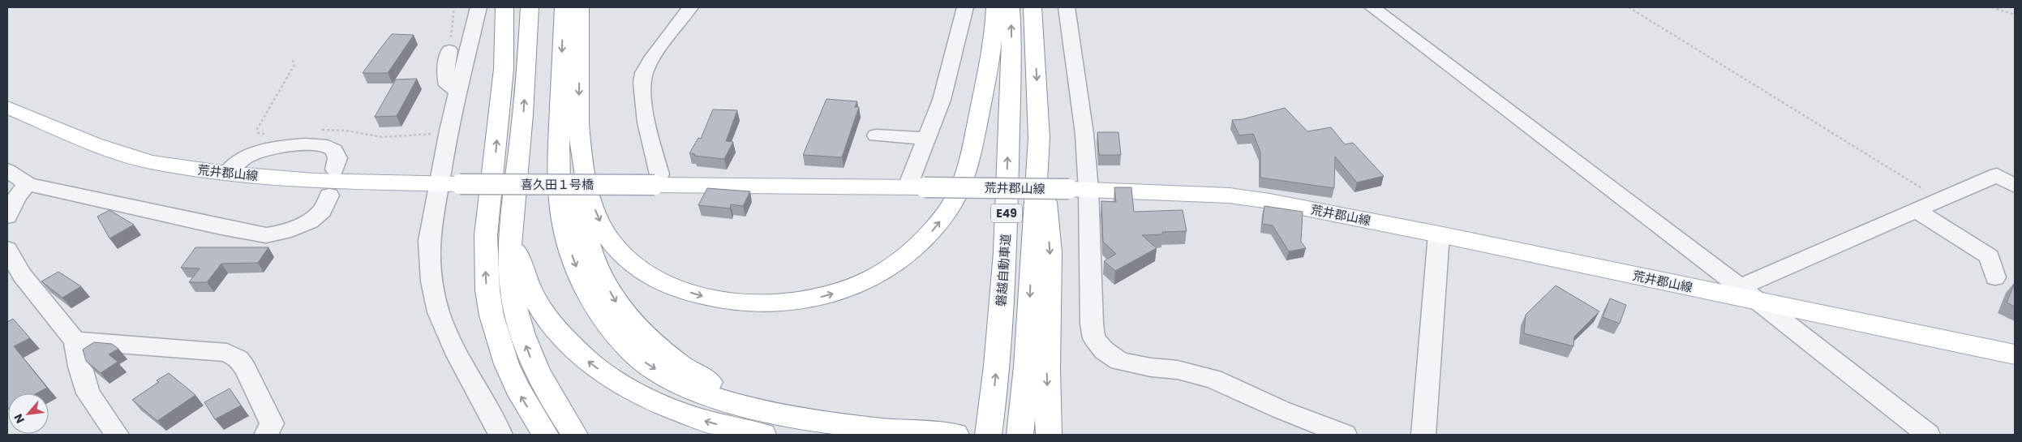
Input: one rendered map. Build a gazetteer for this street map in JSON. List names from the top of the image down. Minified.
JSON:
{"streets":{"main road":["荒井郡山線","喜久田１号橋","E49","磐越自動車道"]},"crossings":[["荒井郡山線","喜久田１号橋"]],"north":"bottom left"}
